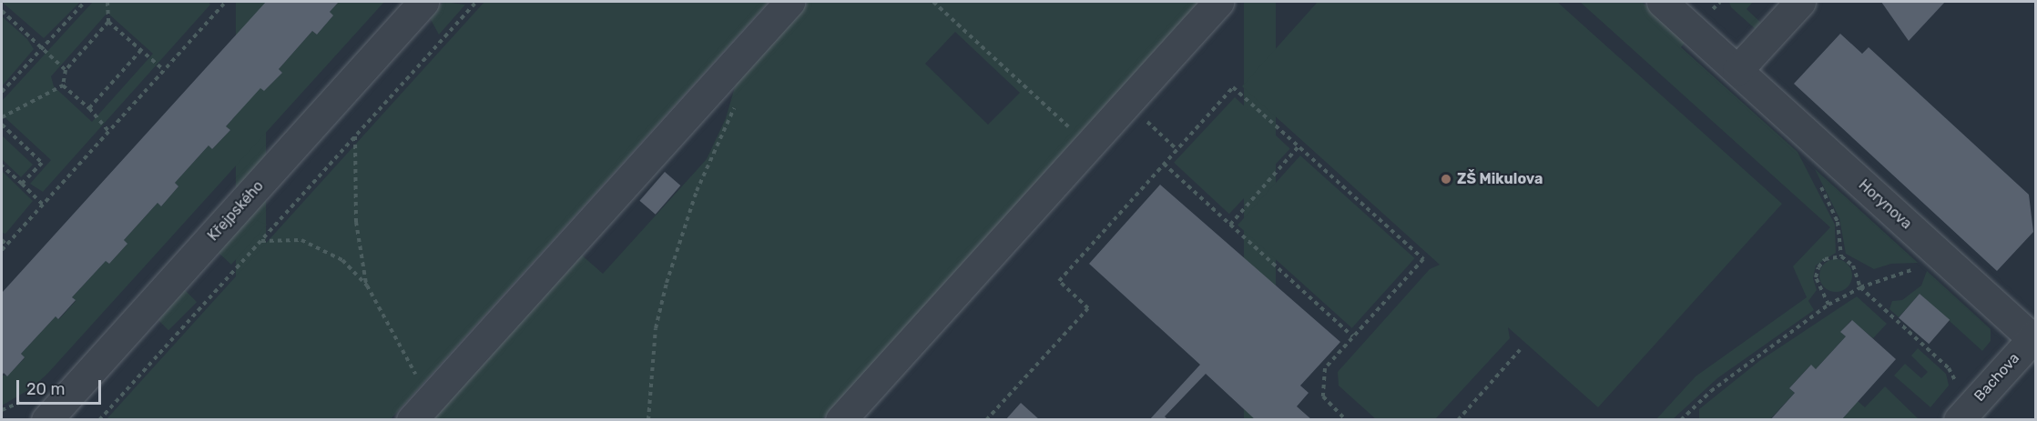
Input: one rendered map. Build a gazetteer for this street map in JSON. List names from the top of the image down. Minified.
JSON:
{"streets":{"street":["Horynova","Křejpského","Bachova"]},"crossings":[["Horynova","Bachova"]],"places":["ZŠ Mikulova"],"scale_bar":"20 m"}
